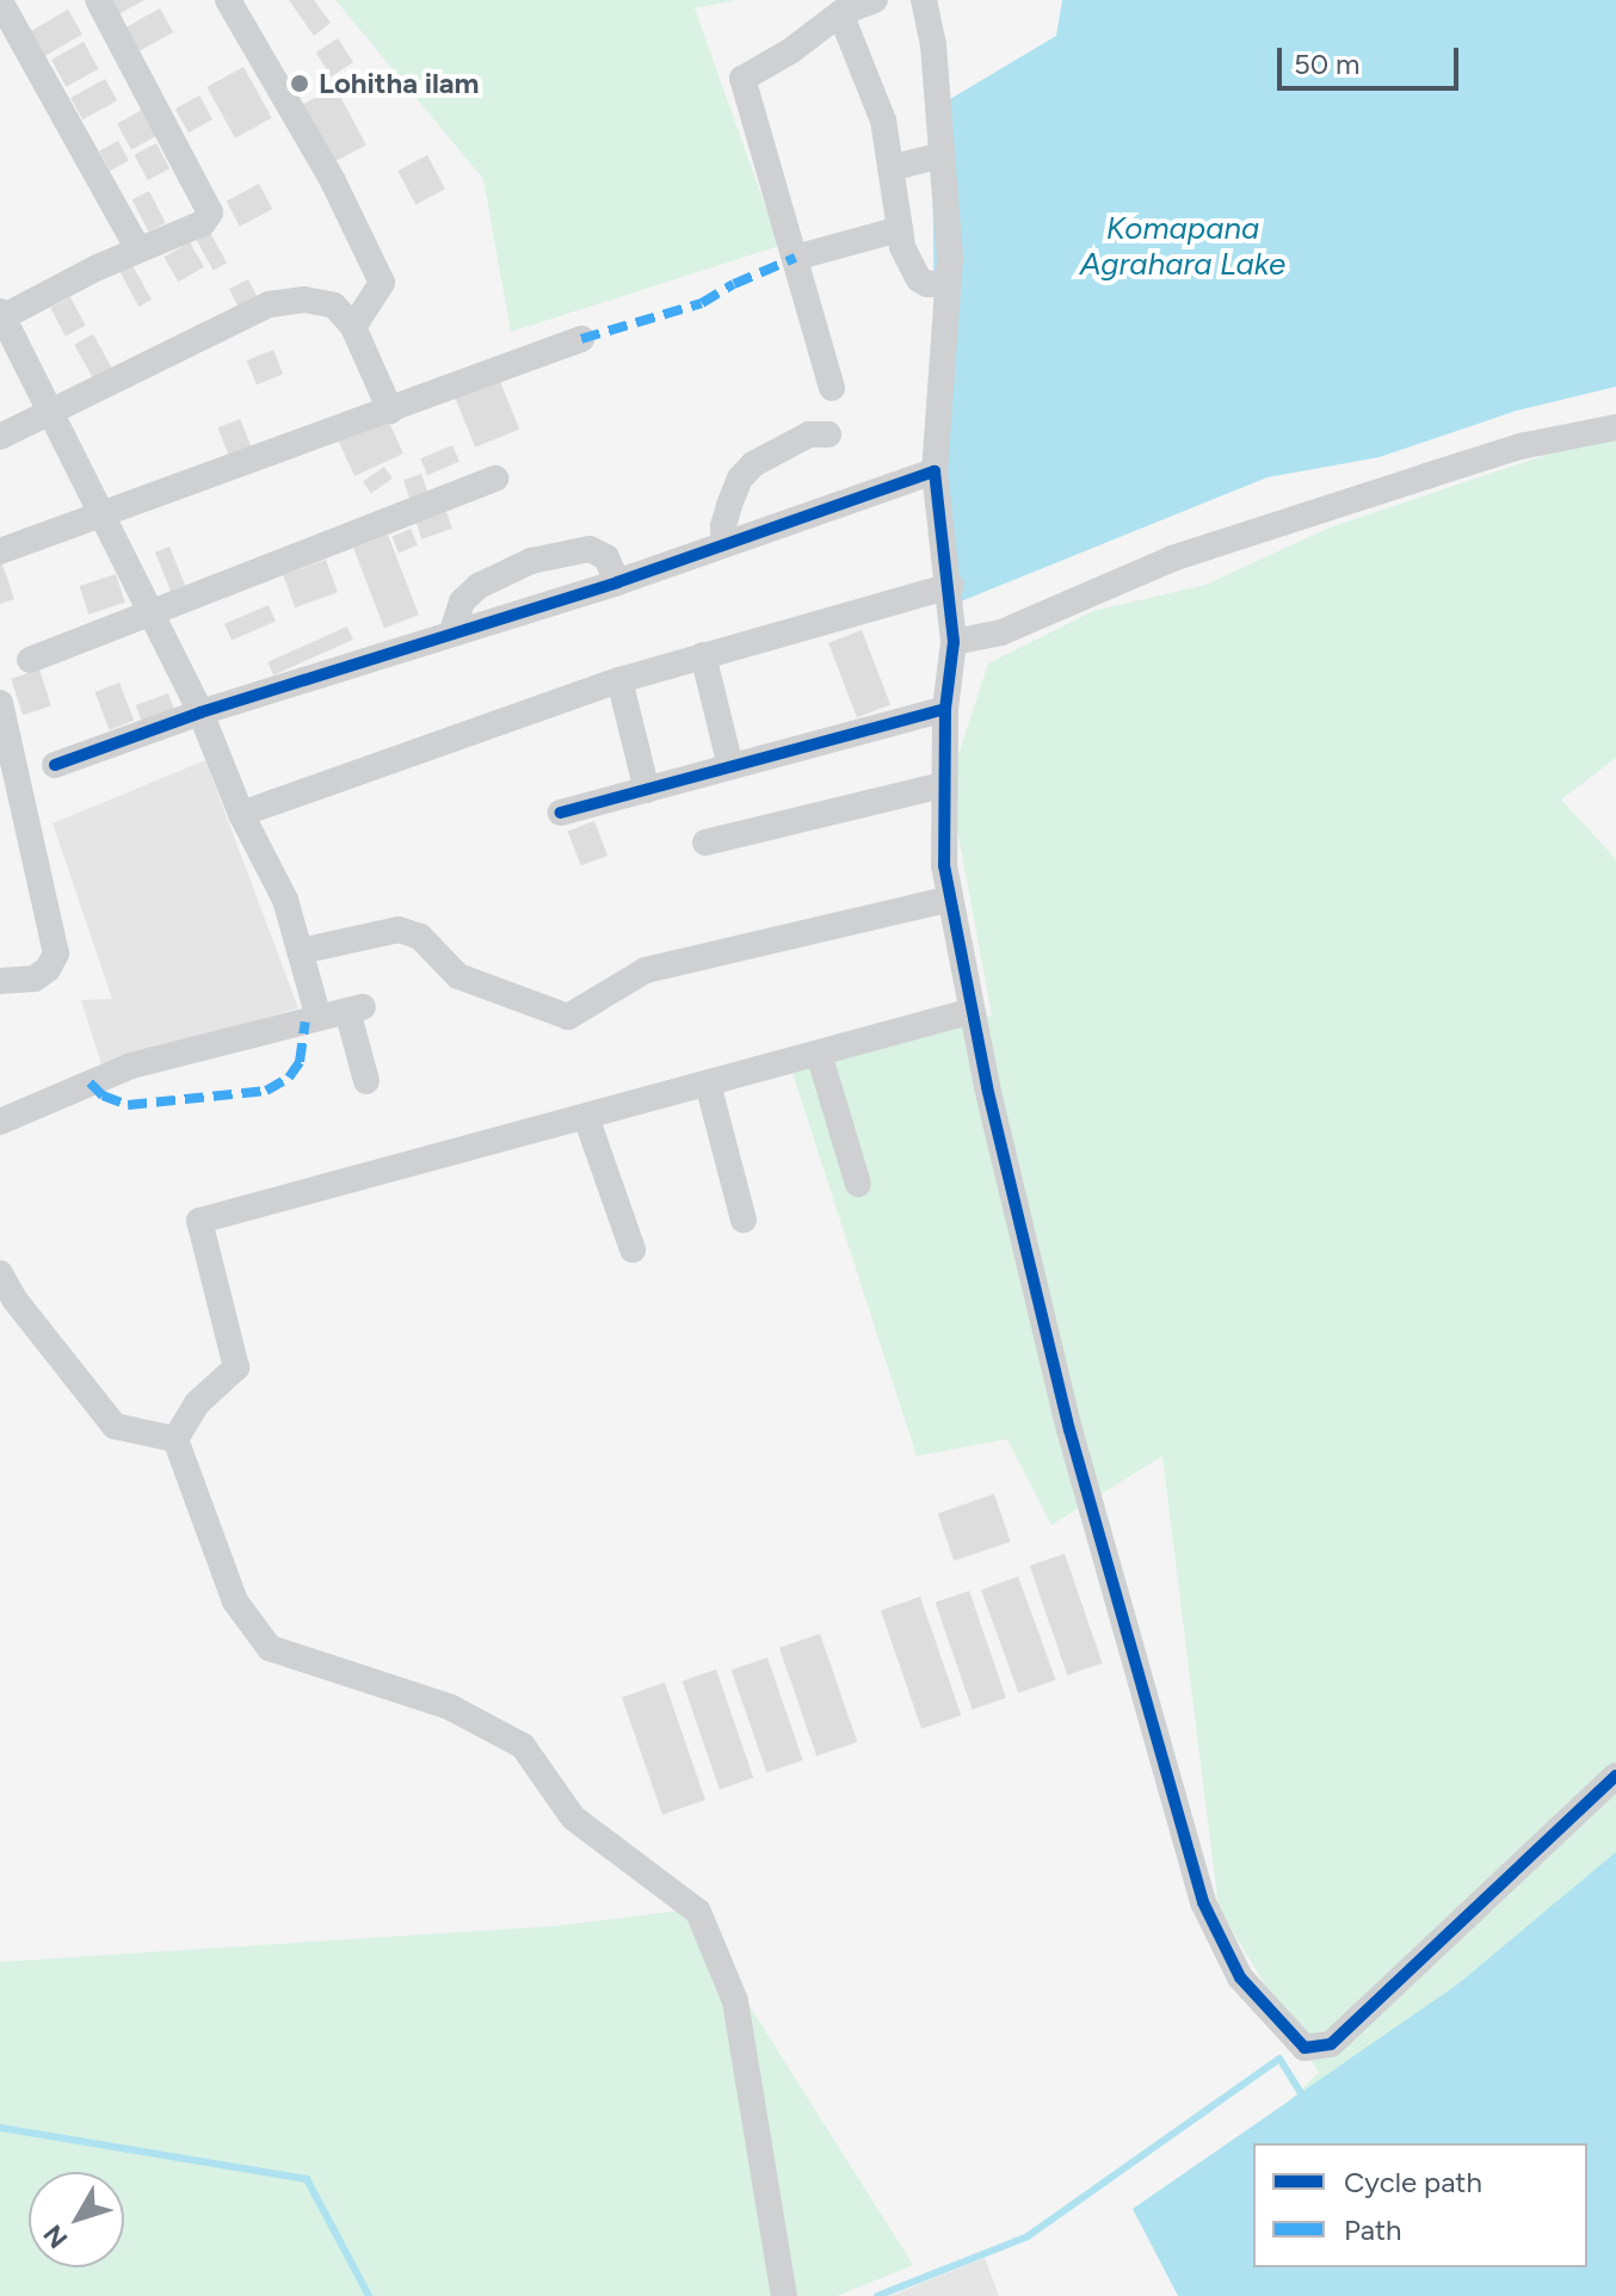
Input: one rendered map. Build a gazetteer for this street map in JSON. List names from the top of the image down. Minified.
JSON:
{"water":["Komapana Agrahara Lake"],"places":["Lohitha ilam"],"legend":["Cycle path","Path"],"scale_bar":"50 m","north":"bottom left"}
